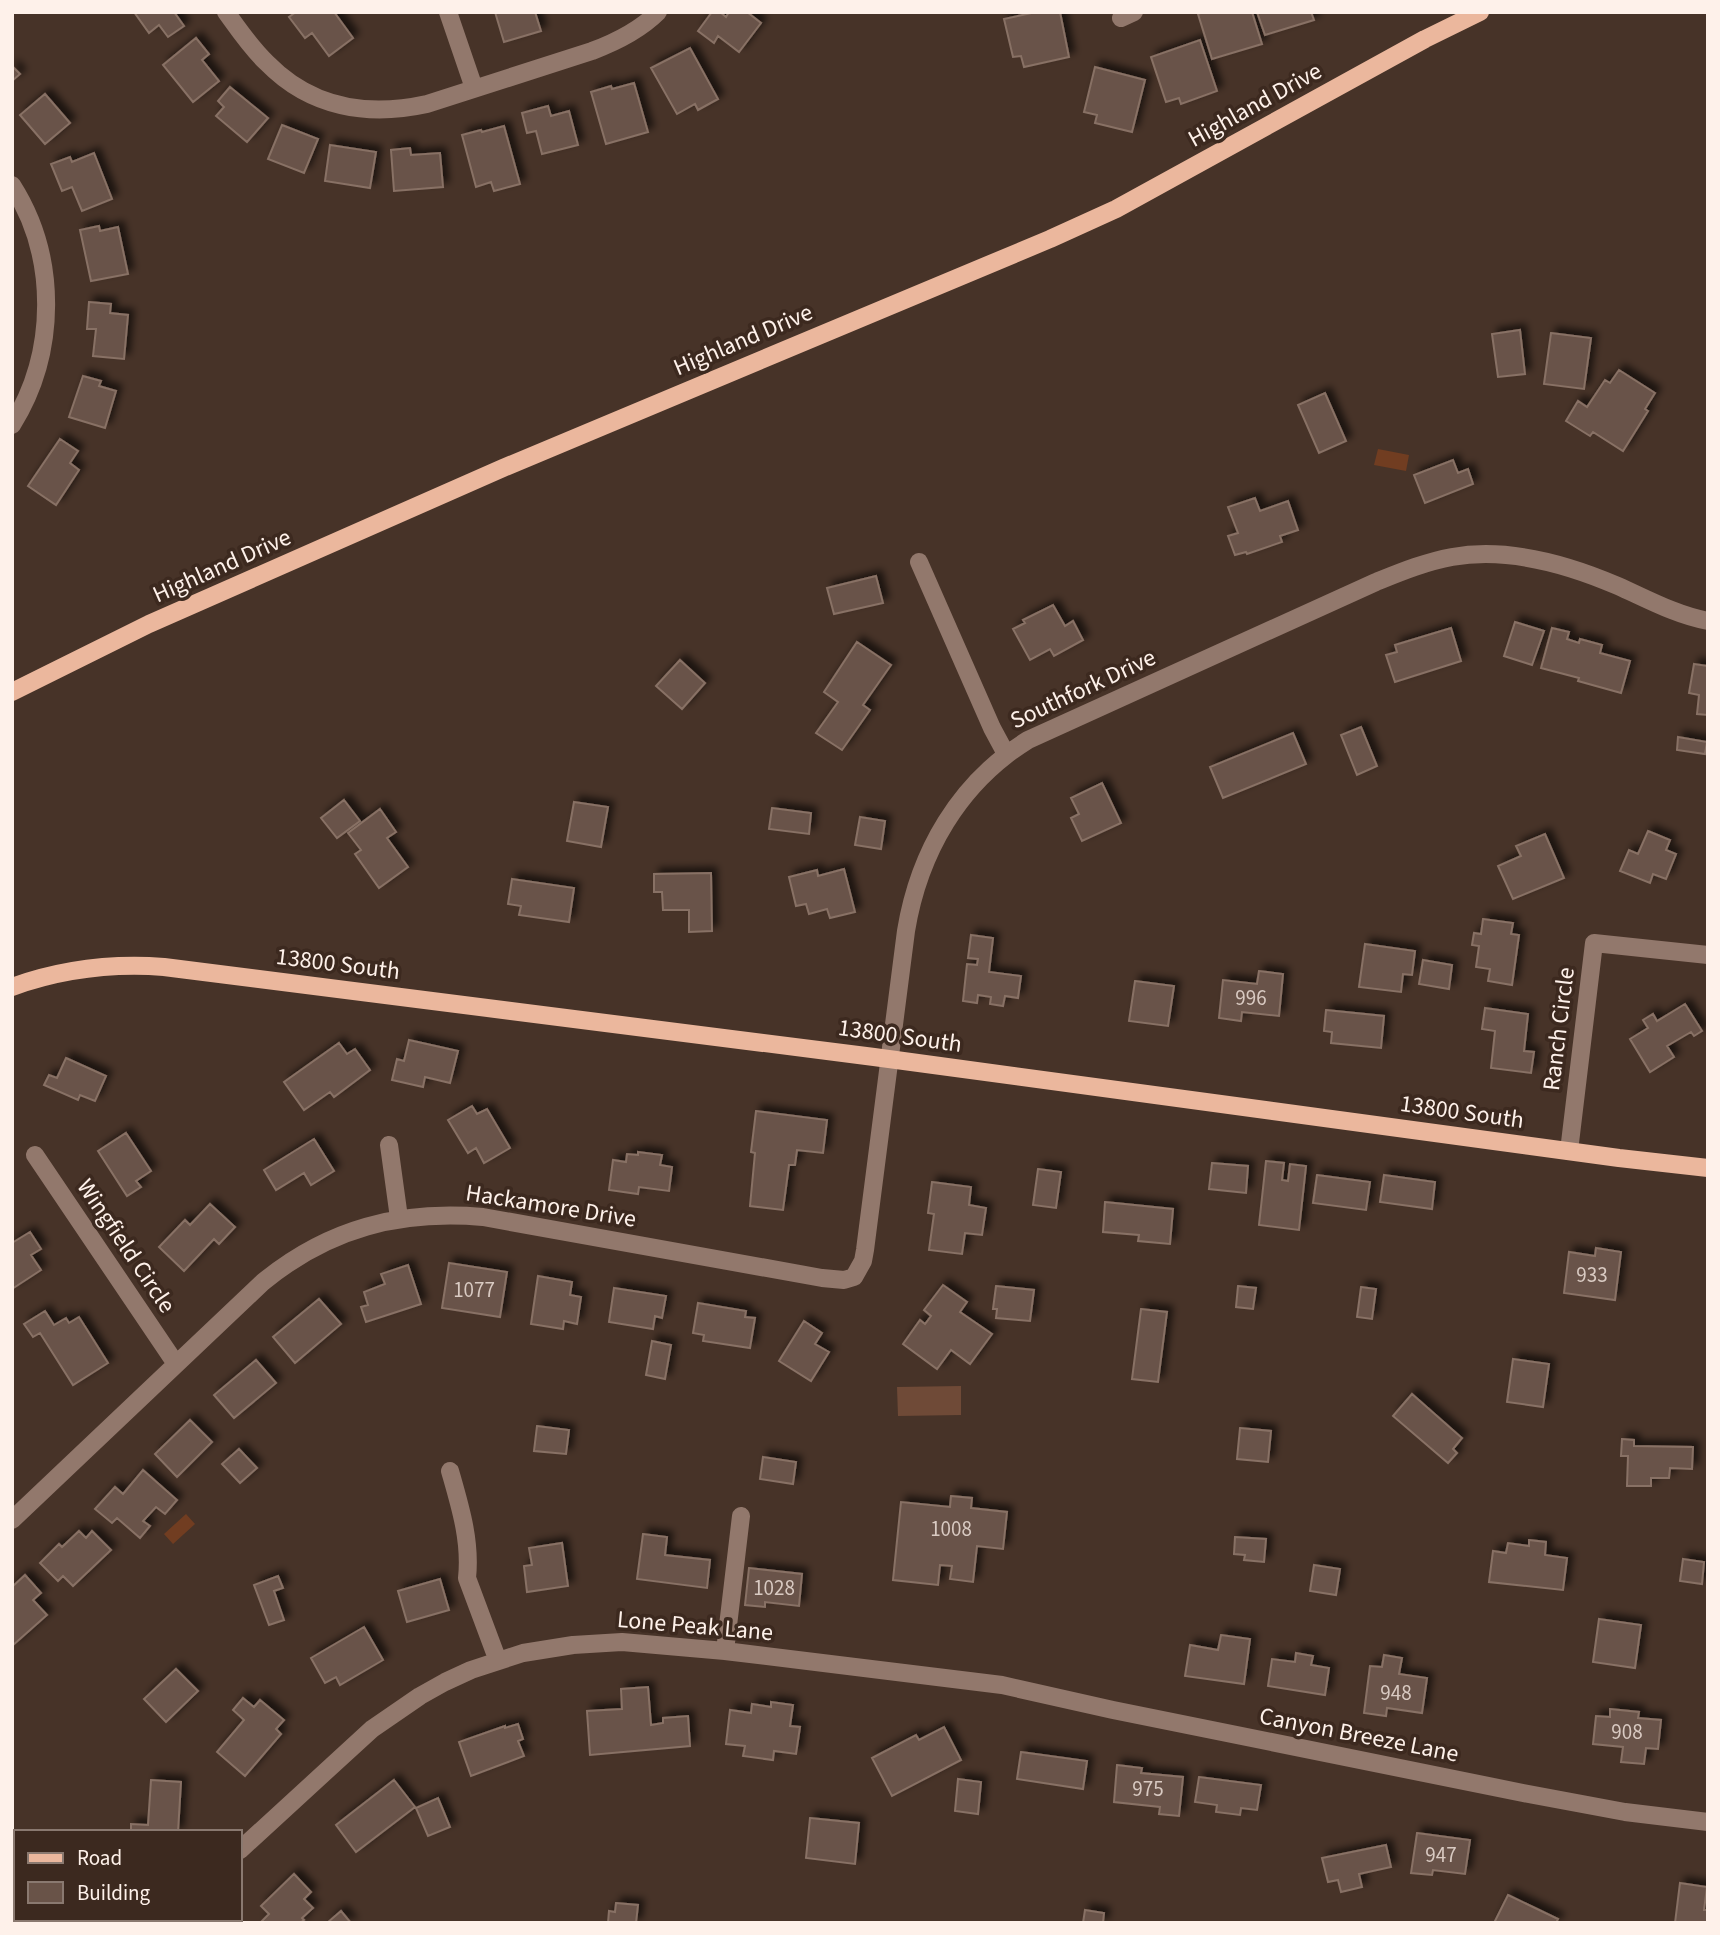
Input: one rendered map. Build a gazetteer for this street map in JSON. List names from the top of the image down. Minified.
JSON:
{"streets":{"main road":["Highland Drive","13800 South"],"street":["Southfork Drive","Ranch Circle","Hackamore Drive","Wingfield Circle","Lone Peak Lane","Canyon Breeze Lane"]},"crossings":[["Southfork Drive","13800 South"],["Southfork Drive","Hackamore Drive"],["13800 South","Ranch Circle"],["Hackamore Drive","Wingfield Circle"],["Lone Peak Lane","Canyon Breeze Lane"]],"house_numbers":["996","933","1077","1008","1028","948","908","975","947"],"legend":["Road","Building"]}
